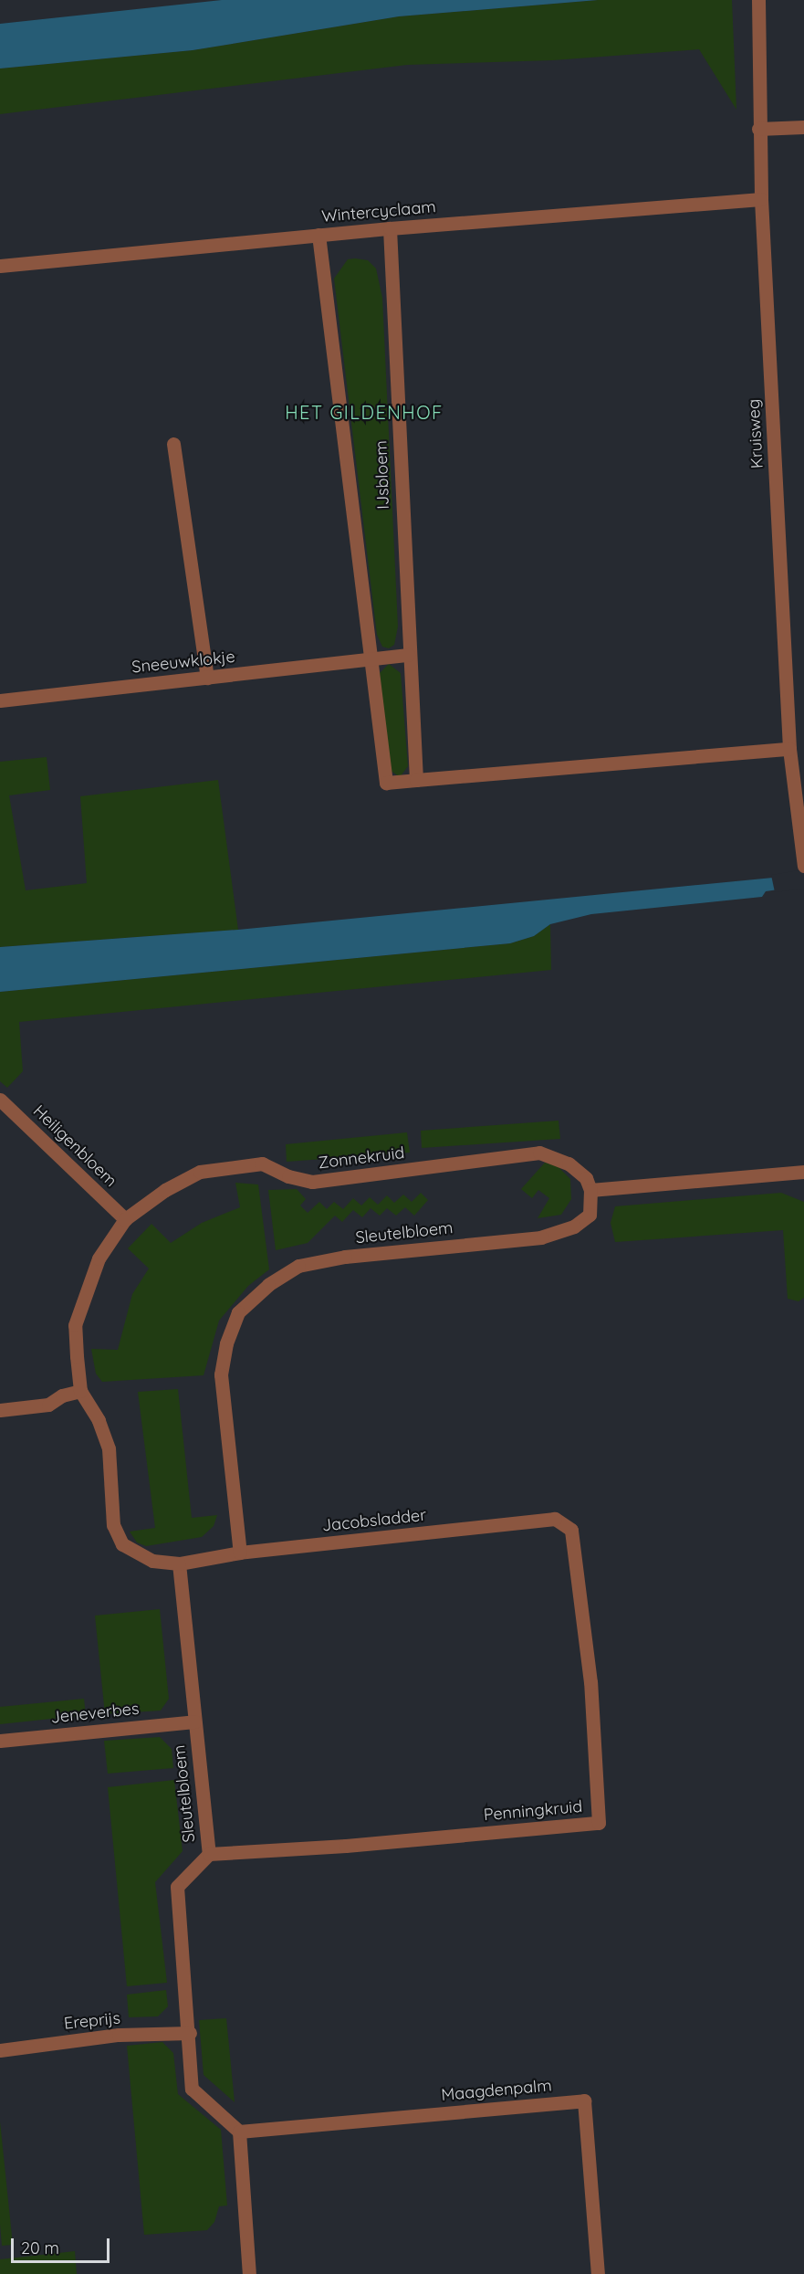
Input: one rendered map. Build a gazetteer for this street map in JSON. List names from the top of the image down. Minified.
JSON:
{"streets":{"street":["Wintercyclaam","Kruisweg","IJsbloem","Sneeuwklokje","Heiligenbloem","Zonnekruid","Sleutelbloem","Jacobsladder","Jeneverbes","Penningkruid","Ereprijs","Maagdenpalm"]},"crossings":[["Wintercyclaam","Kruisweg"],["Wintercyclaam","IJsbloem"],["Kruisweg","IJsbloem"],["IJsbloem","Sneeuwklokje"],["Heiligenbloem","Zonnekruid"],["Zonnekruid","Sleutelbloem"],["Sleutelbloem","Jacobsladder"],["Sleutelbloem","Jeneverbes"],["Sleutelbloem","Penningkruid"],["Sleutelbloem","Ereprijs"],["Sleutelbloem","Maagdenpalm"],["Jacobsladder","Penningkruid"]],"districts":["HET GILDENHOF"],"scale_bar":"20 m"}
